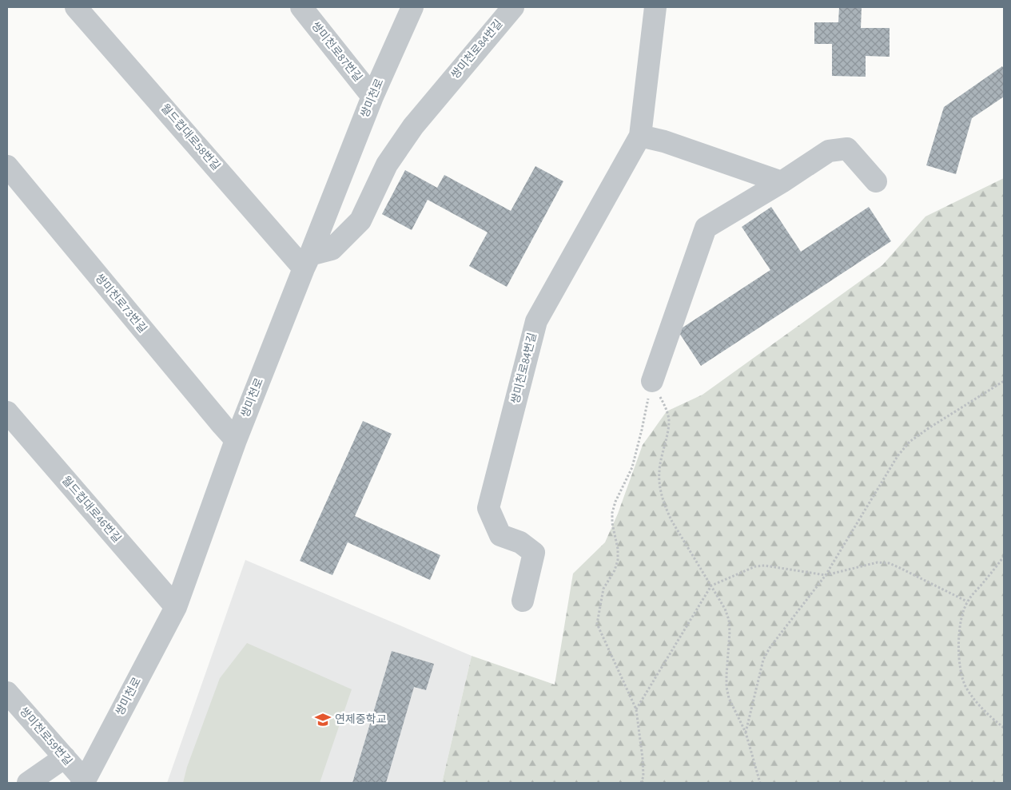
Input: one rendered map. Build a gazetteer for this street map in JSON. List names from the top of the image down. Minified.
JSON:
{"streets":{"street":["쌍미천로84번길","쌍미천로87번길","쌍미천로","월드컵대로58번길","쌍미천로73번길","월드컵대로46번길","쌍미천로59번길"]},"crossings":[["쌍미천로84번길","쌍미천로"],["쌍미천로84번길","월드컵대로58번길"],["쌍미천로87번길","쌍미천로"],["쌍미천로","월드컵대로58번길"],["쌍미천로","쌍미천로73번길"],["쌍미천로","월드컵대로46번길"],["쌍미천로","쌍미천로59번길"]],"places":{"school or university":["연제중학교"]}}
